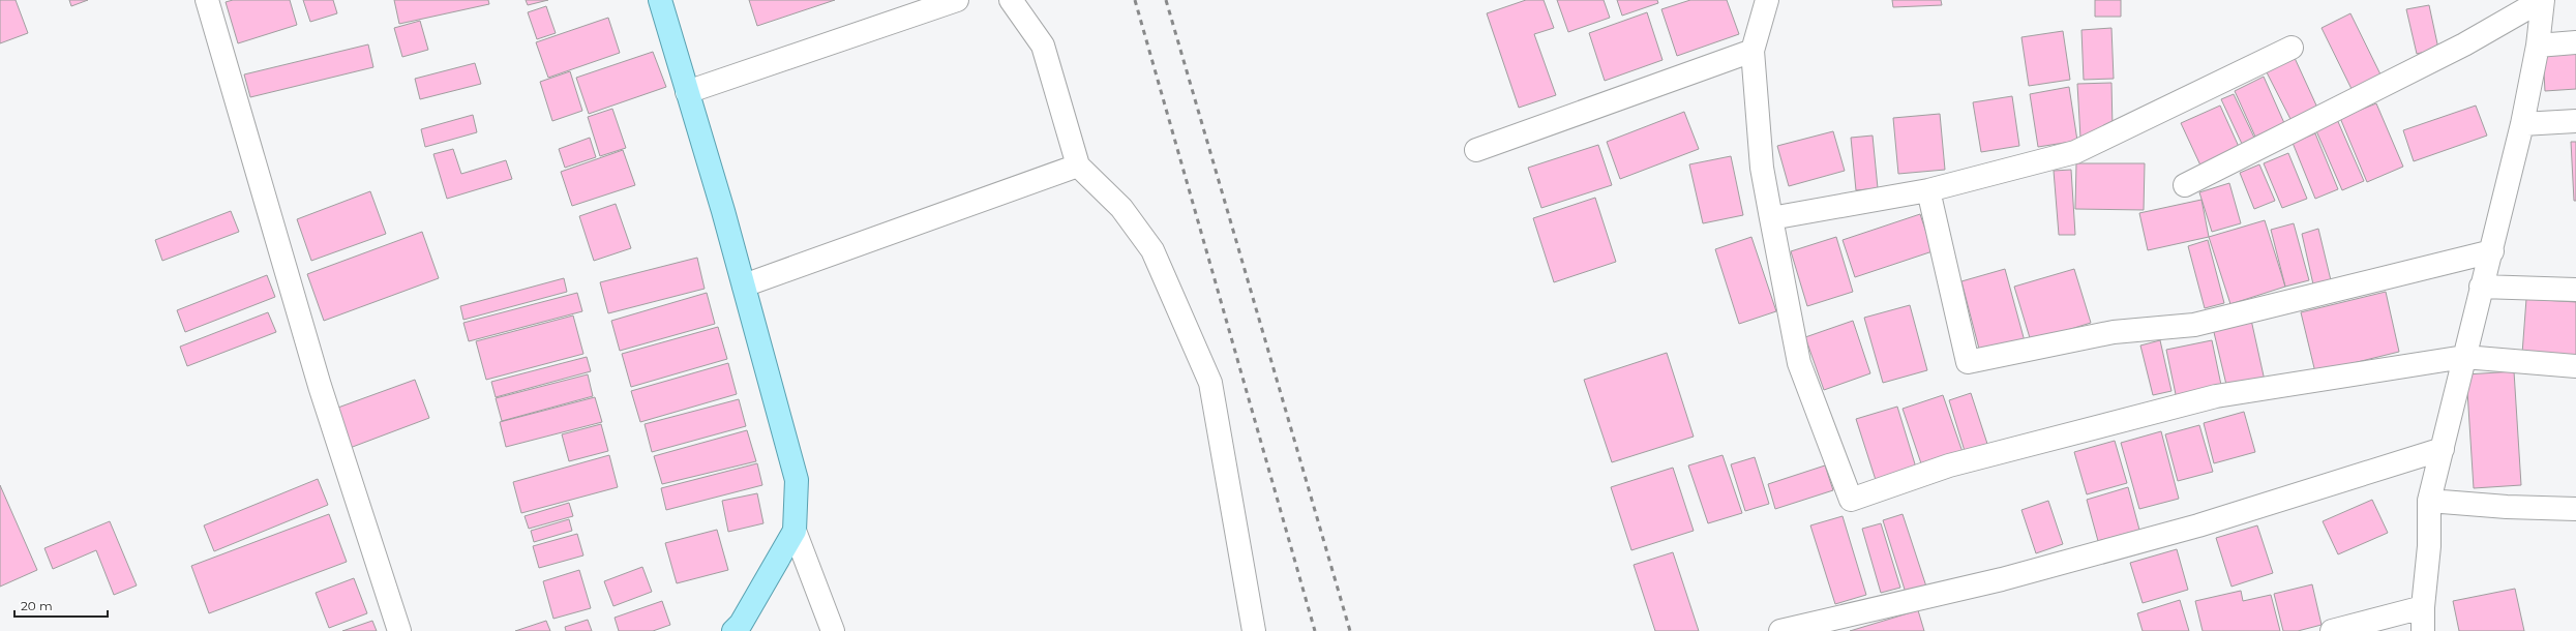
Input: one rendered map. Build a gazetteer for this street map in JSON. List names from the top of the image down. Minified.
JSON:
{"scale_bar":"20 m"}
